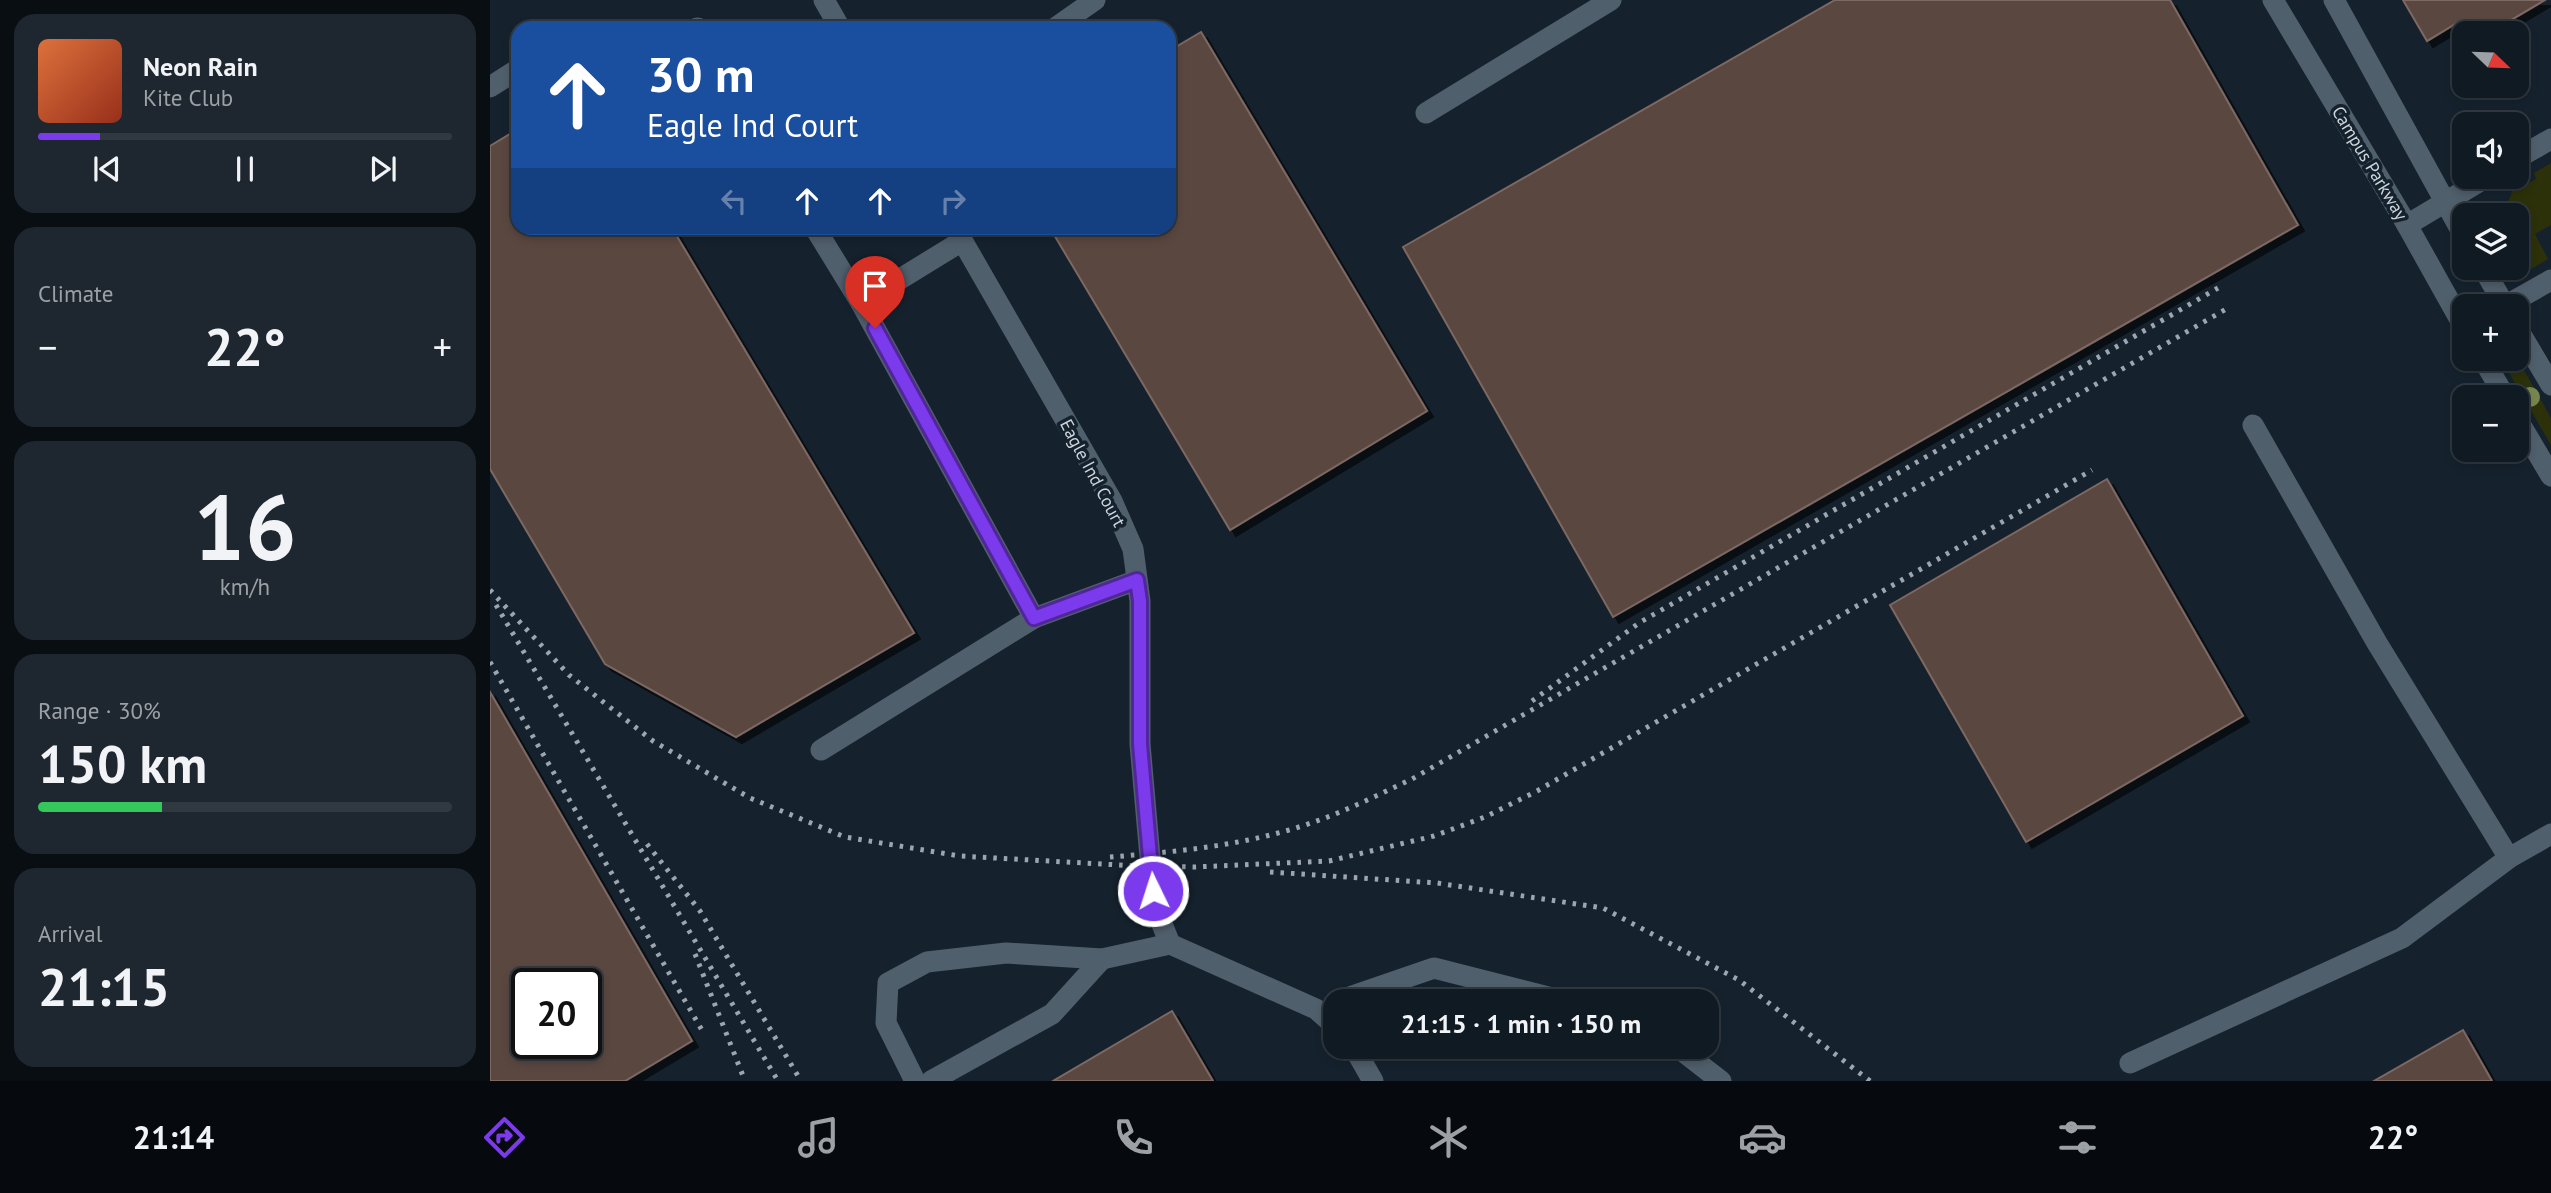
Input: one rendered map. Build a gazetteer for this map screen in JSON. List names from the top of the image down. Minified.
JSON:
{"streets":{"street":["Campus Parkway","Eagle Ind Court"]},"north":"bottom right","page":{"map_buttons":["+","−"],"turn":["30 m","Eagle Ind Court"],"song":["Neon Rain","Kite Club"],"tile":["Climate",["16","km/h"],["Range · 30%","150 km"],["Arrival","21:15"]],"heat":["−","22°","+"],"limit":"20","trip":"21:15 · 1 min · 150 m","tabs":["21:14","22°"]}}
